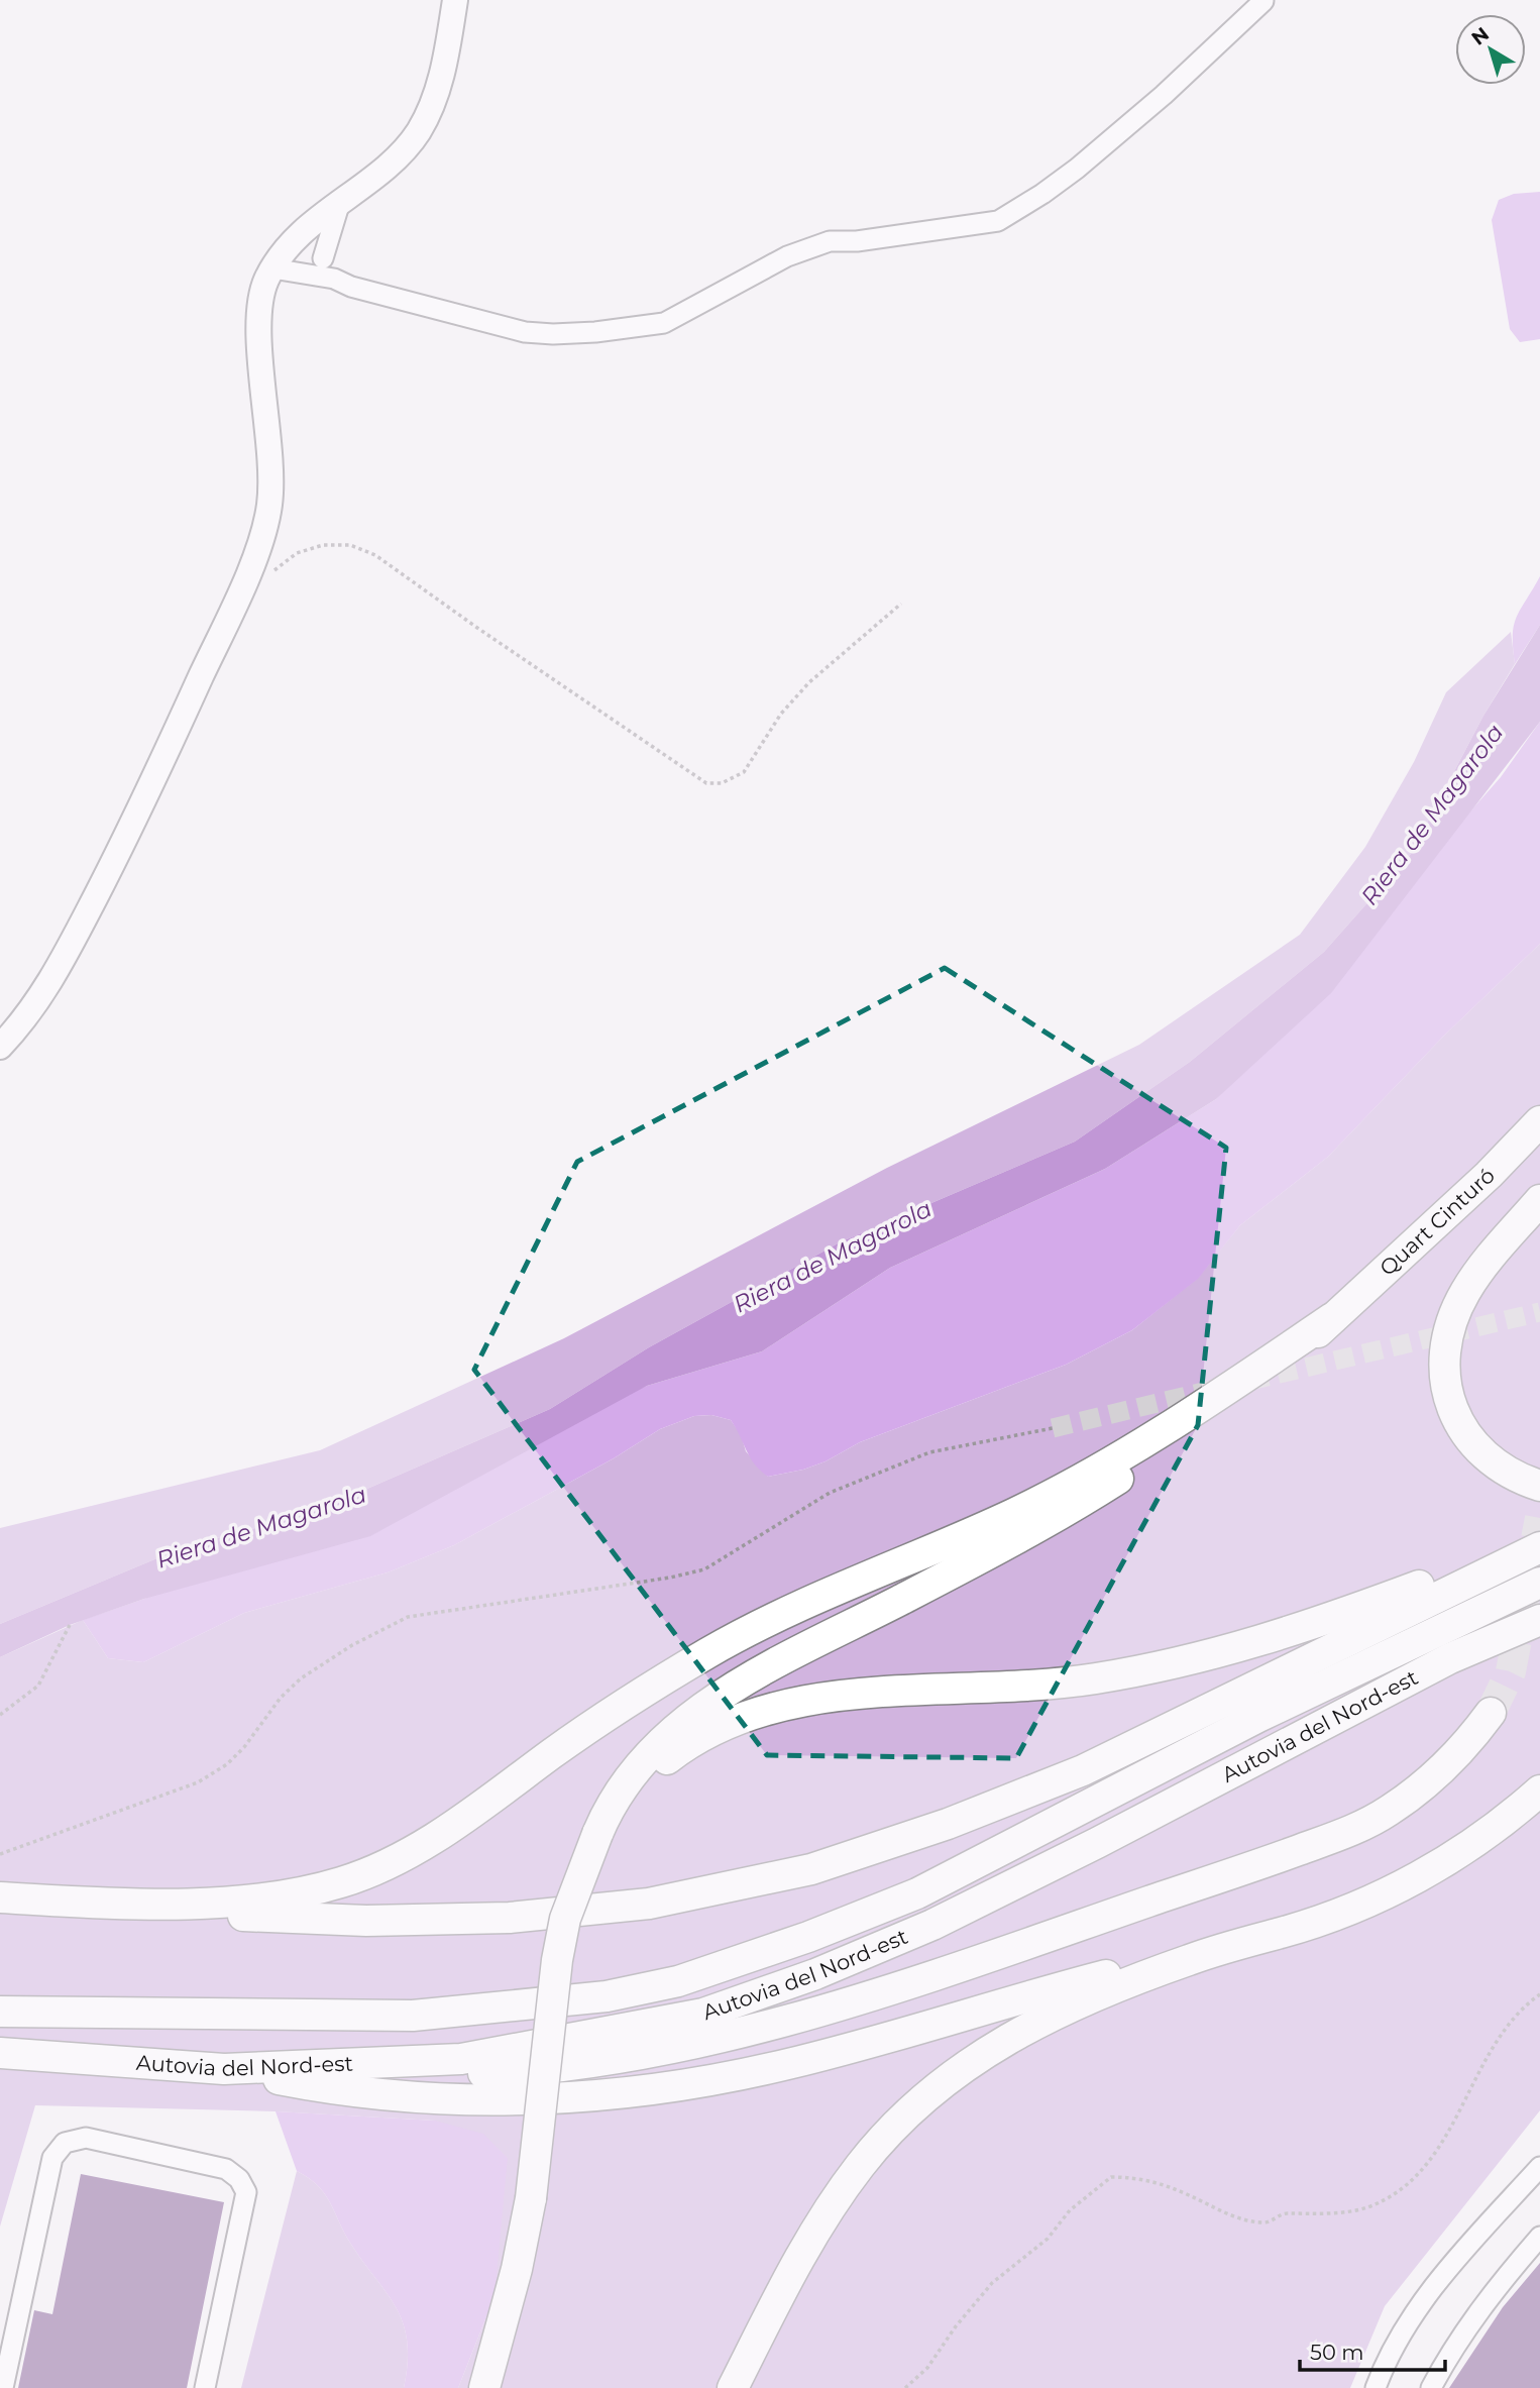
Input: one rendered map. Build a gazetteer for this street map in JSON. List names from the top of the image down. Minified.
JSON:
{"streets":{"highway":["Quart Cinturó","Autovia del Nord-est"]},"water":["Riera de Magarola"],"scale_bar":"50 m","north":"top left"}
